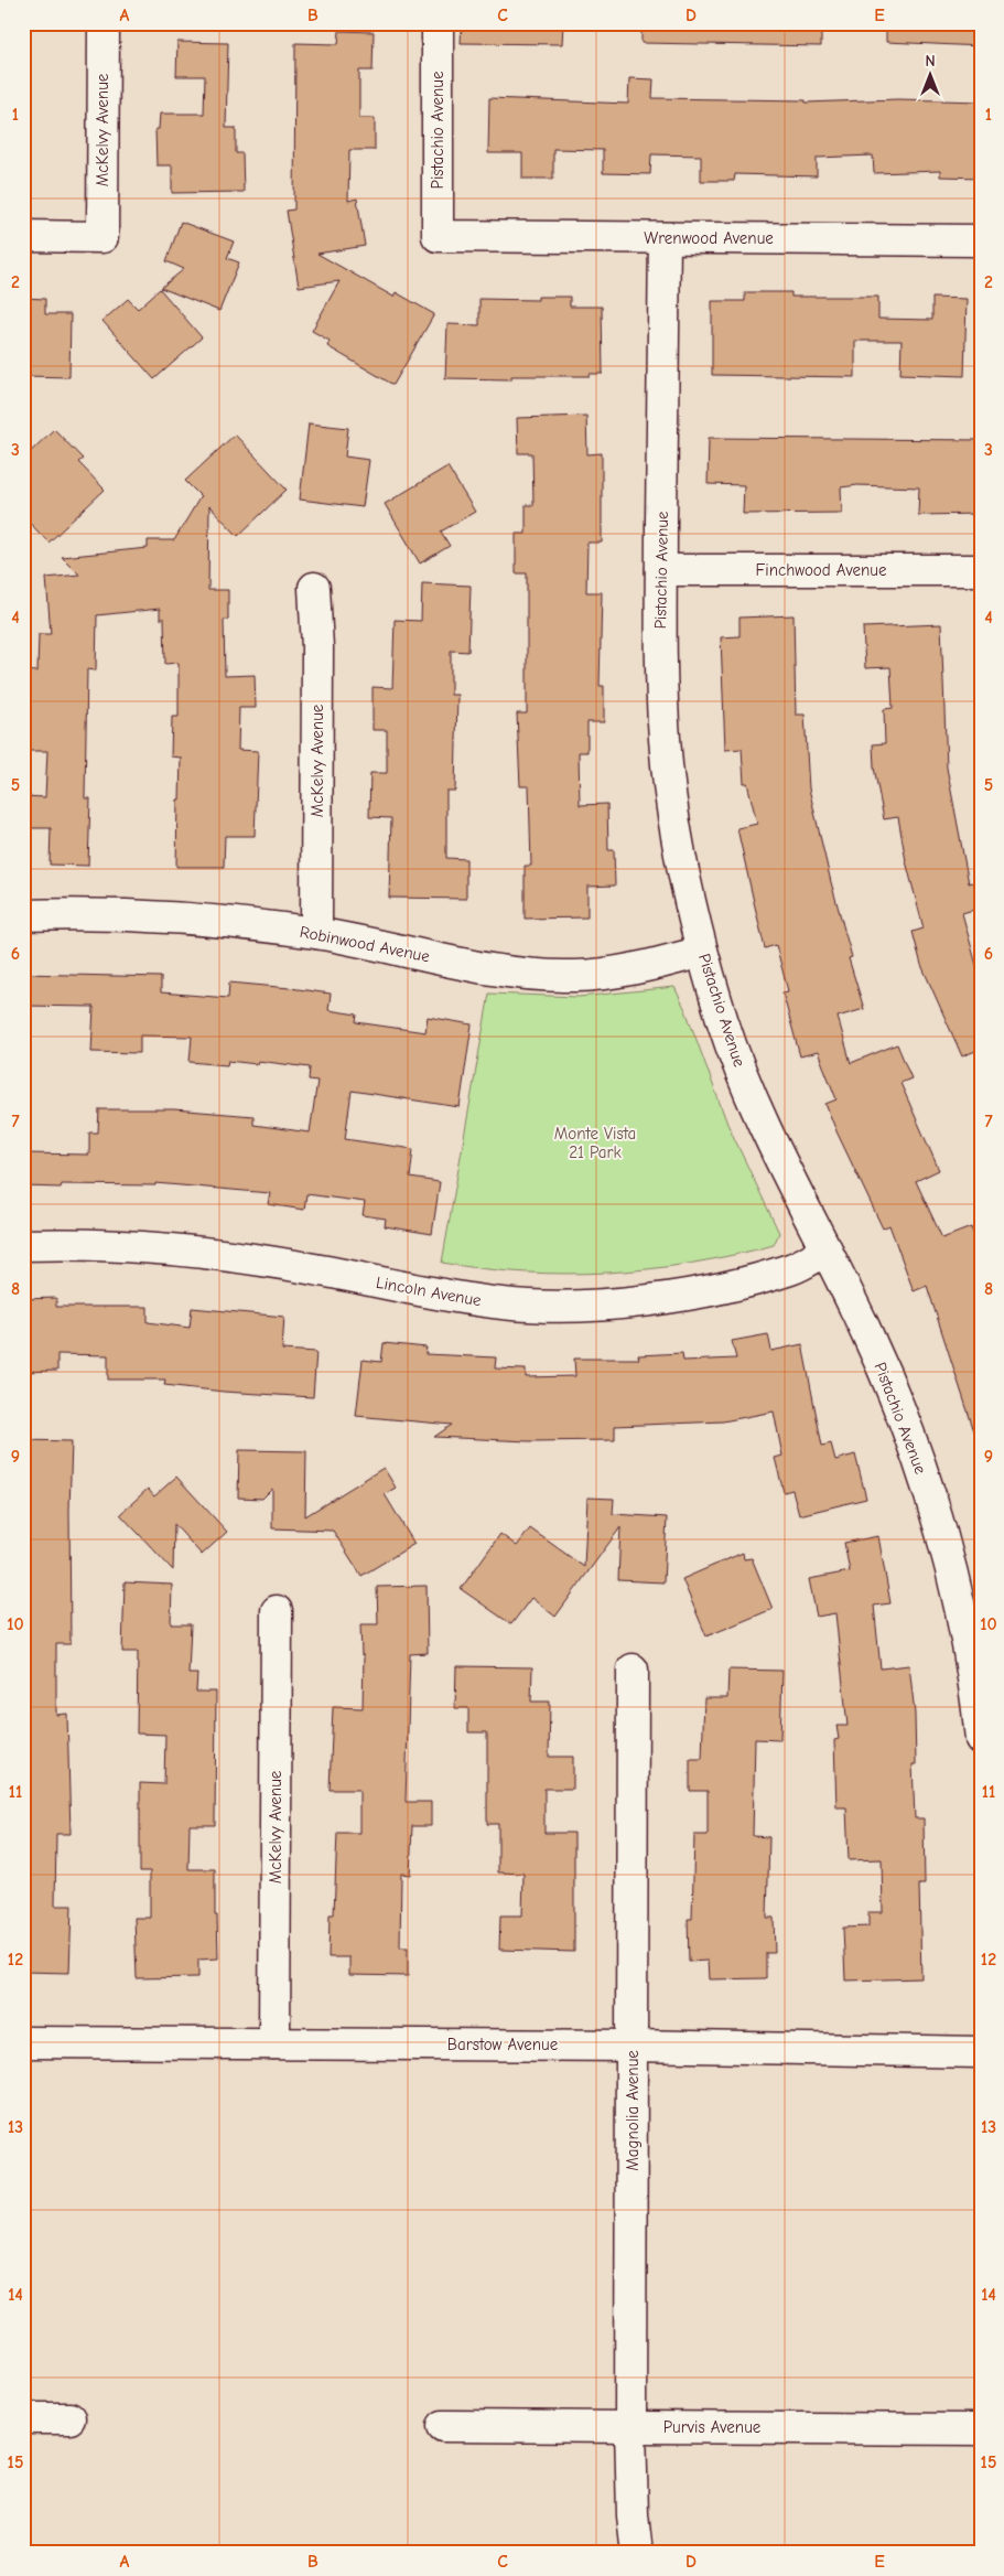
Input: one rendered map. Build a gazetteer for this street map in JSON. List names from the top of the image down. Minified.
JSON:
{"streets":{"street":["McKelvy Avenue","Pistachio Avenue","Wrenwood Avenue","Finchwood Avenue","Robinwood Avenue","Lincoln Avenue","Barstow Avenue","Magnolia Avenue","Purvis Avenue"]},"crossings":[["McKelvy Avenue","Robinwood Avenue"],["McKelvy Avenue","Barstow Avenue"],["Pistachio Avenue","Wrenwood Avenue"],["Pistachio Avenue","Finchwood Avenue"],["Pistachio Avenue","Robinwood Avenue"],["Pistachio Avenue","Lincoln Avenue"],["Barstow Avenue","Magnolia Avenue"],["Magnolia Avenue","Purvis Avenue"]],"parks":["Monte Vista 21 Park"],"north":"top","grid":{"columns":["A","B","C","D","E"],"rows":["1","2","3","4","5","6","7","8","9","10","11","12","13","14","15"]}}
